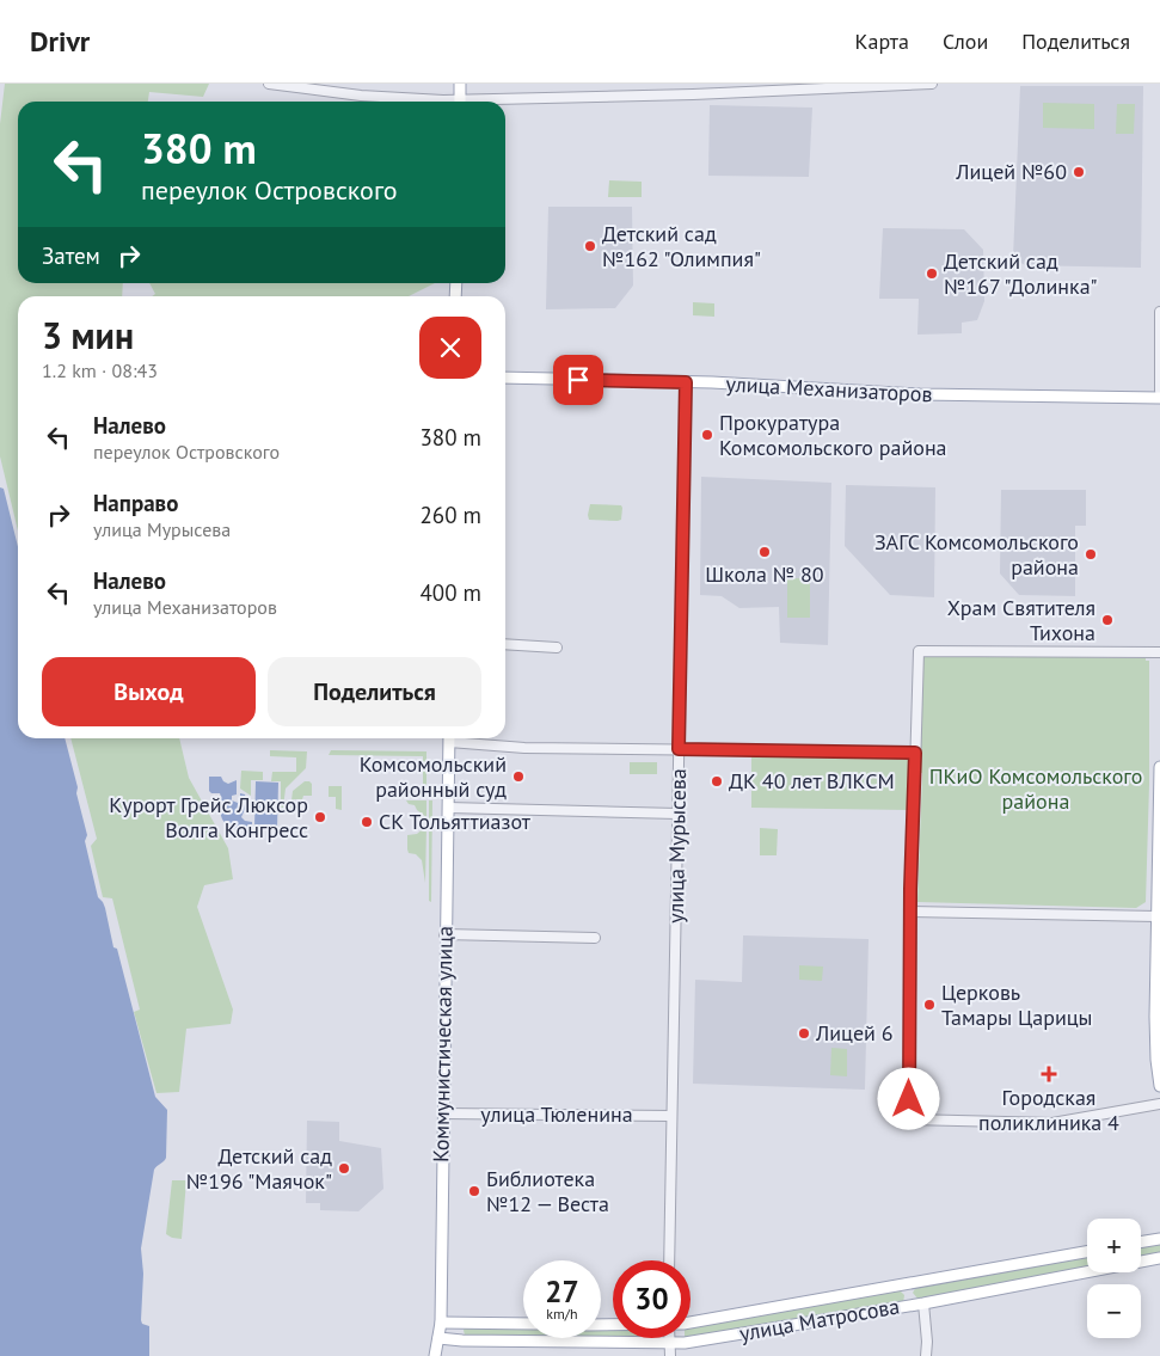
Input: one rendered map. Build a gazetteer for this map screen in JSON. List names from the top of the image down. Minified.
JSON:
{"streets":{"main road":["улица Механизаторов","Коммунистическая улица","улица Матросова"],"street":["улица Мурысева","улица Тюленина"]},"crossings":[["улица Механизаторов","улица Мурысева"],["улица Мурысева","улица Тюленина"],["Коммунистическая улица","улица Тюленина"],["Коммунистическая улица","улица Матросова"]],"parks":["ПКиО Комсомольского района"],"places":{"other":["Лицей №60","Детский сад №162 \"Олимпия\"","Детский сад №167 \"Долинка\"","Прокуратура Комсомольского района","Школа № 80","ЗАГС Комсомольского района","Храм Святителя Тихона","Комсомольский районный суд","ДК 40 лет ВЛКСМ","Курорт Грейс Люксор Волга Конгресс","СК Тольяттиазот","Церковь Тамары Царицы","Лицей 6","Детский сад №196 \"Маячок\"","Библиотека №12 — Веста"],"health":["Городская поликлиника 4"]},"page":{"header":"Drivr","nav":["Карта","Слои","Поделиться"],"turn":["380 m","переулок Островского"],"then":"Затем","heading":["3 мин","1.2 km · 08:43"],"list":[{"name":"Налево","note":"переулок Островского","value":"380 m"},{"name":"Направо","note":"улица Мурысева","value":"260 m"},{"name":"Налево","note":"улица Механизаторов","value":"400 m"}],"buttons":["Выход","Поделиться"],"map_buttons":["+","−"],"speed":"27 km/h","limit":"30"}}
